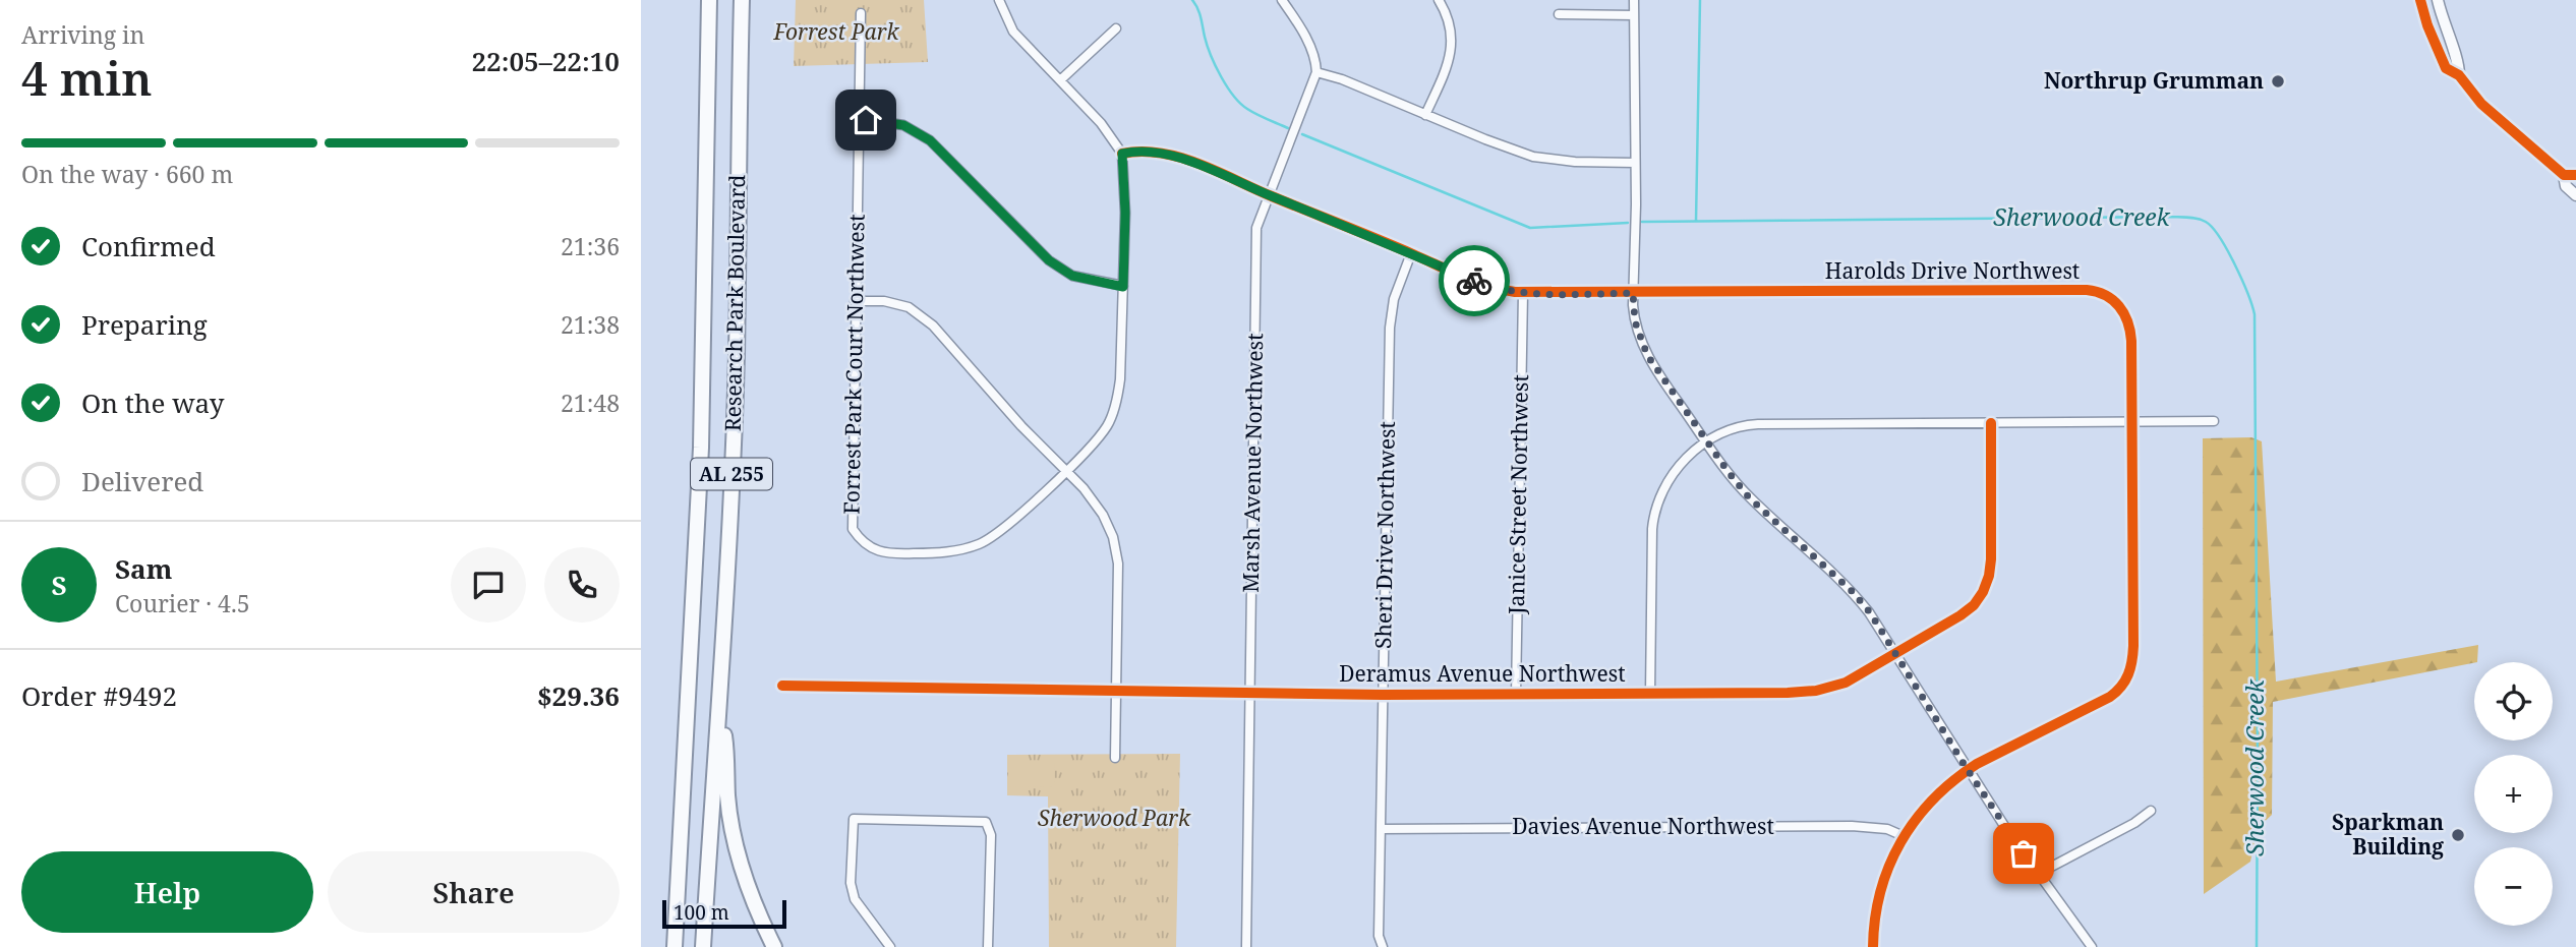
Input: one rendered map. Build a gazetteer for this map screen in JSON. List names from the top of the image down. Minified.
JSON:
{"streets":{"highway":["Research Park Boulevard","AL 255"],"street":["Harolds Drive Northwest","Forrest Park Court Northwest","Marsh Avenue Northwest","Janice Street Northwest","Sheri Drive Northwest","Deramus Avenue Northwest","Davies Avenue Northwest"]},"crossings":[["Harolds Drive Northwest","Forrest Park Court Northwest"],["Harolds Drive Northwest","Marsh Avenue Northwest"],["Harolds Drive Northwest","Janice Street Northwest"],["Harolds Drive Northwest","Sheri Drive Northwest"],["Harolds Drive Northwest","Davies Avenue Northwest"],["Marsh Avenue Northwest","Deramus Avenue Northwest"],["Janice Street Northwest","Deramus Avenue Northwest"],["Sheri Drive Northwest","Deramus Avenue Northwest"],["Sheri Drive Northwest","Davies Avenue Northwest"]],"water":["Sherwood Creek"],"parks":["Forrest Park","Sherwood Park"],"places":["Northrup Grumman","Sparkman Building"],"scale_bar":"100 m","page":{"heading":["4 min","Arriving in","22:05–22:10"],"panel":["Sam","Courier · 4.5","Order #9492","$29.36"],"bar":"On the way · 660 m","list":[["Confirmed","21:36"],["Preparing","21:38"],["On the way","21:48"],"Delivered"],"round":"S","map_buttons":["+","−"],"buttons":["Help","Share"],"scale":"100 m"}}
